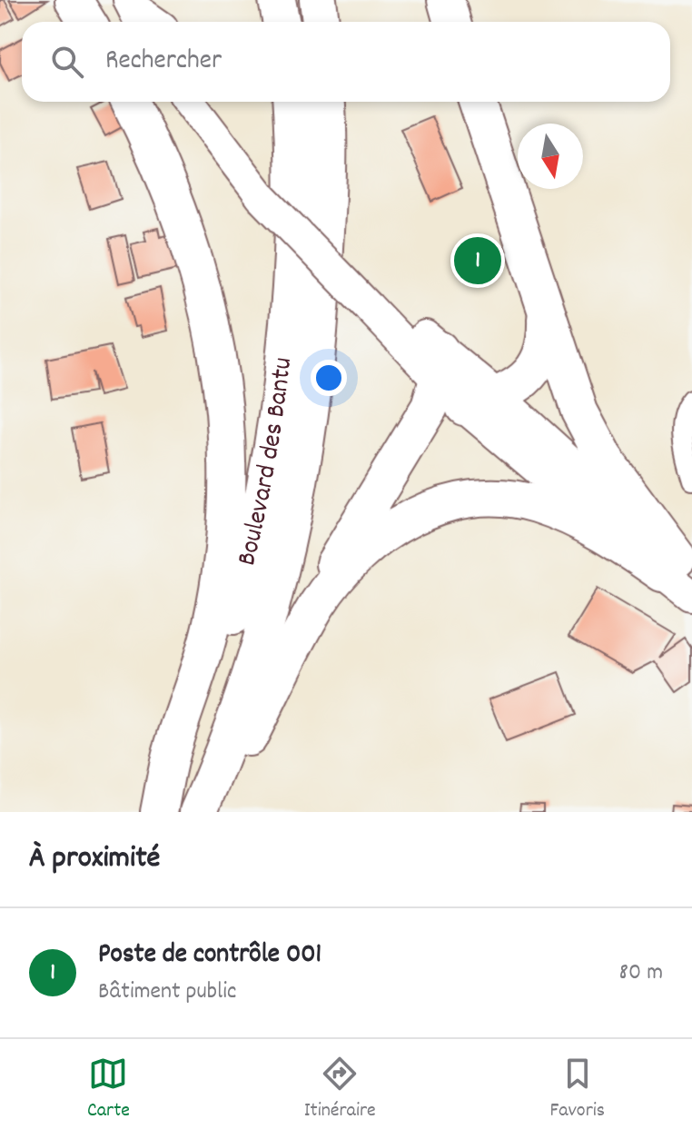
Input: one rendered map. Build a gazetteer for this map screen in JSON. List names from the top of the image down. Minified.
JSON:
{"streets":{"highway":["Boulevard des Bantu"]},"north":"bottom","page":{"search":"Rechercher","pins":"1","heading":"À proximité","list":[{"mark":"1","name":"Poste de contrôle 001","note":"Bâtiment public","value":"80 m"}],"nav":["Carte","Itinéraire","Favoris"]}}
